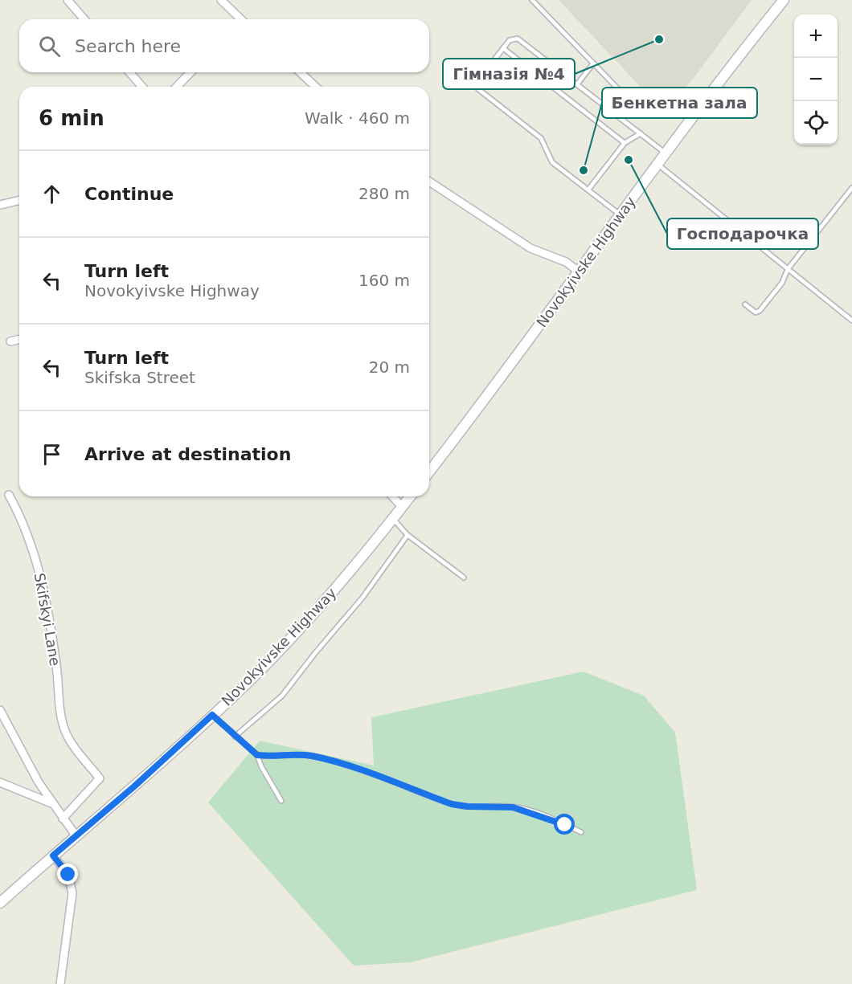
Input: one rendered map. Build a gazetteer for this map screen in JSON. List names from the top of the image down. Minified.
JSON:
{"streets":{"main road":["Novokyivske Highway"],"street":["Skifskyi Lane"]},"places":["Гімназія №4","Господарочка","Бенкетна зала"],"page":{"map_buttons":["+","−"],"search":"Search here","heading":["6 min","Walk · 460 m"],"list":[["Continue","280 m"],["Turn left","Novokyivske Highway","160 m"],["Turn left","Skifska Street","20 m"],"Arrive at destination"]}}
